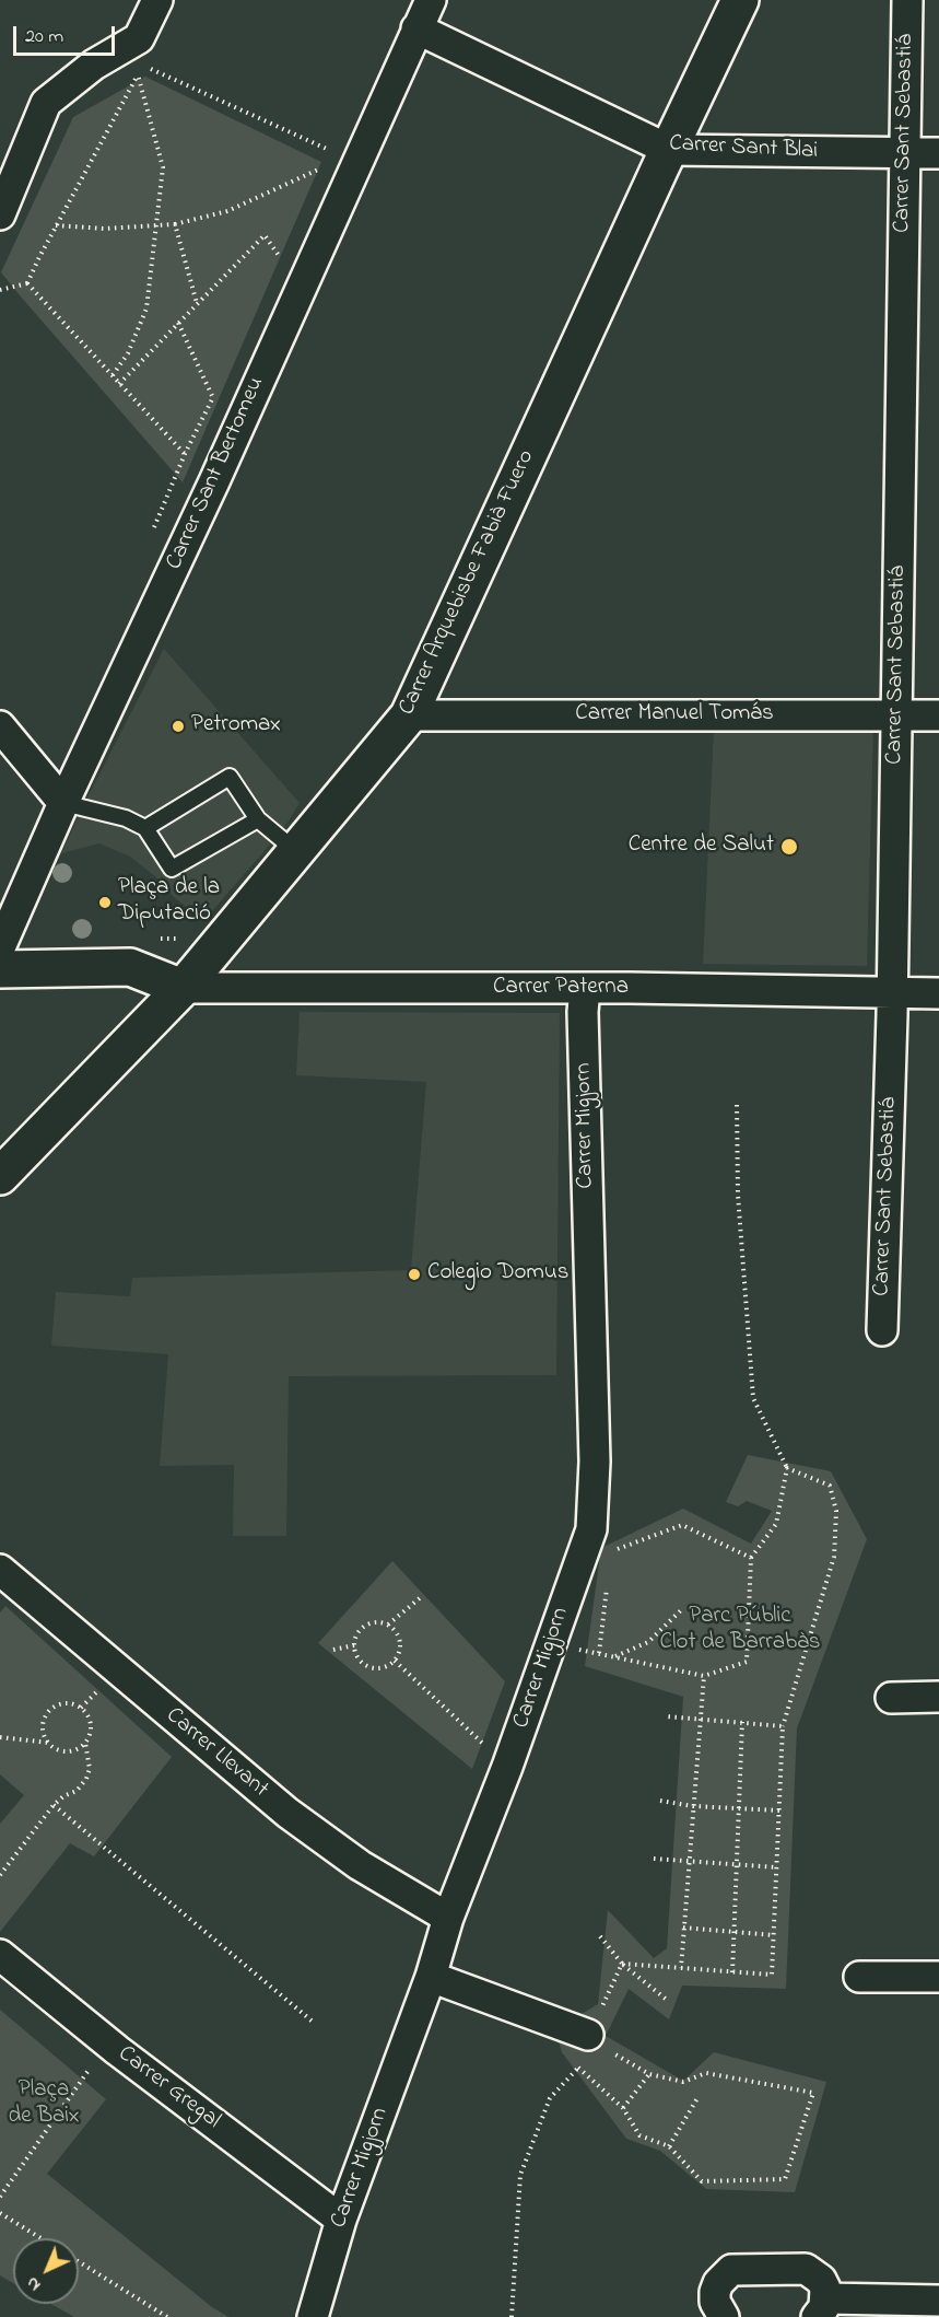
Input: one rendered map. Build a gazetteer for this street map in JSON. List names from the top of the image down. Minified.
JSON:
{"streets":{"street":["Carrer Sant Sebastiá","Carrer Sant Blai","Carrer Sant Bertomeu","Carrer Arquebisbe Fabià Fuero","Carrer Manuel Tomás","Carrer Paterna","Carrer Migjorn","Carrer Llevant","Carrer Gregal"]},"crossings":[["Carrer Sant Sebastiá","Carrer Sant Blai"],["Carrer Sant Sebastiá","Carrer Manuel Tomás"],["Carrer Sant Sebastiá","Carrer Paterna"],["Carrer Sant Blai","Carrer Sant Bertomeu"],["Carrer Sant Blai","Carrer Arquebisbe Fabià Fuero"],["Carrer Arquebisbe Fabià Fuero","Carrer Manuel Tomás"],["Carrer Arquebisbe Fabià Fuero","Carrer Paterna"],["Carrer Paterna","Carrer Migjorn"],["Carrer Migjorn","Carrer Llevant"],["Carrer Migjorn","Carrer Gregal"]],"parks":["Parc Públic Clot de Barrabàs","Plaça de Baix"],"places":["Petromax","Centre de Salut","Plaça de la Diputació","Colegio Domus"],"scale_bar":"20 m","north":"bottom left"}
